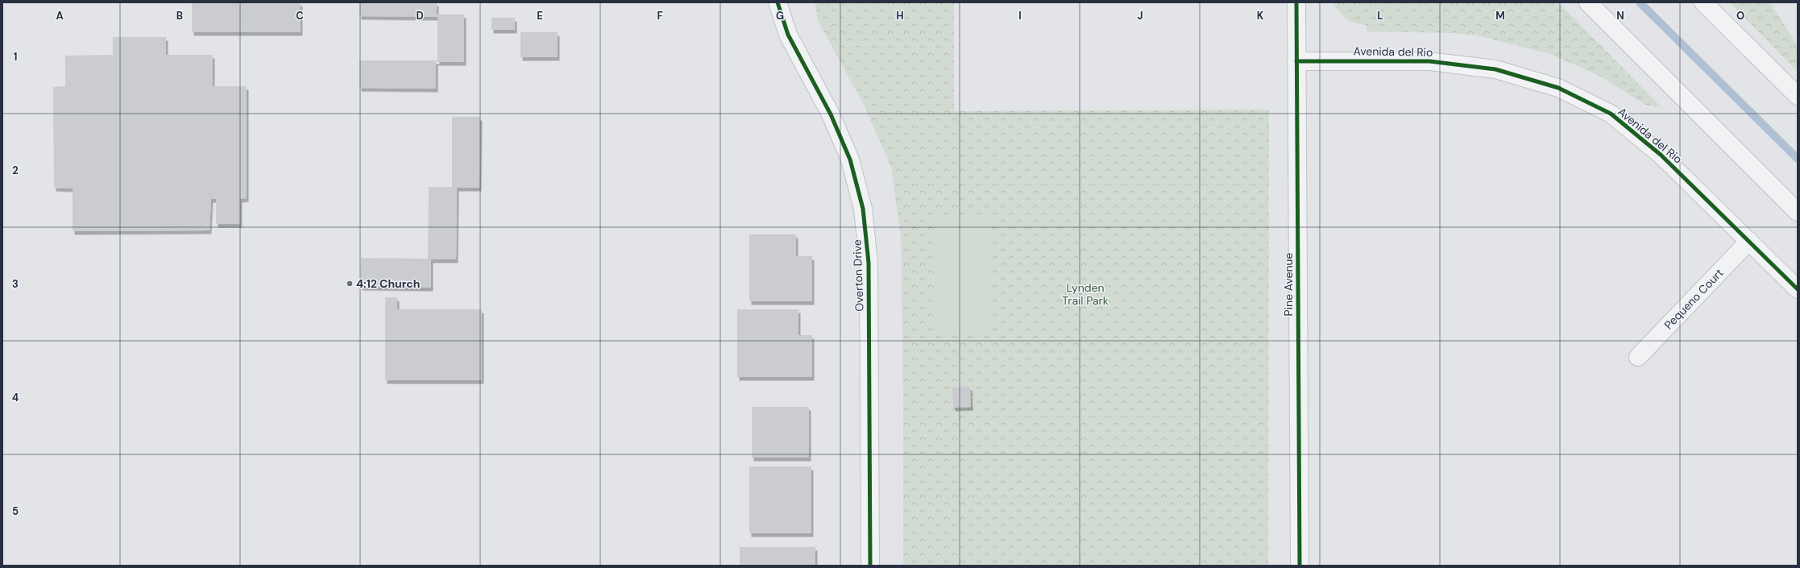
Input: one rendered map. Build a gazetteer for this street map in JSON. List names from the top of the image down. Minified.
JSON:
{"streets":{"street":["Avenida del Rio","Overton Drive","Pine Avenue","Pequeno Court"]},"crossings":[["Avenida del Rio","Pine Avenue"],["Avenida del Rio","Pequeno Court"]],"parks":["Lynden Trail Park"],"places":["4:12 Church"],"grid":{"columns":["A","B","C","D","E","F","G","H","I","J","K","L","M","N","O"],"rows":["1","2","3","4","5"]}}
